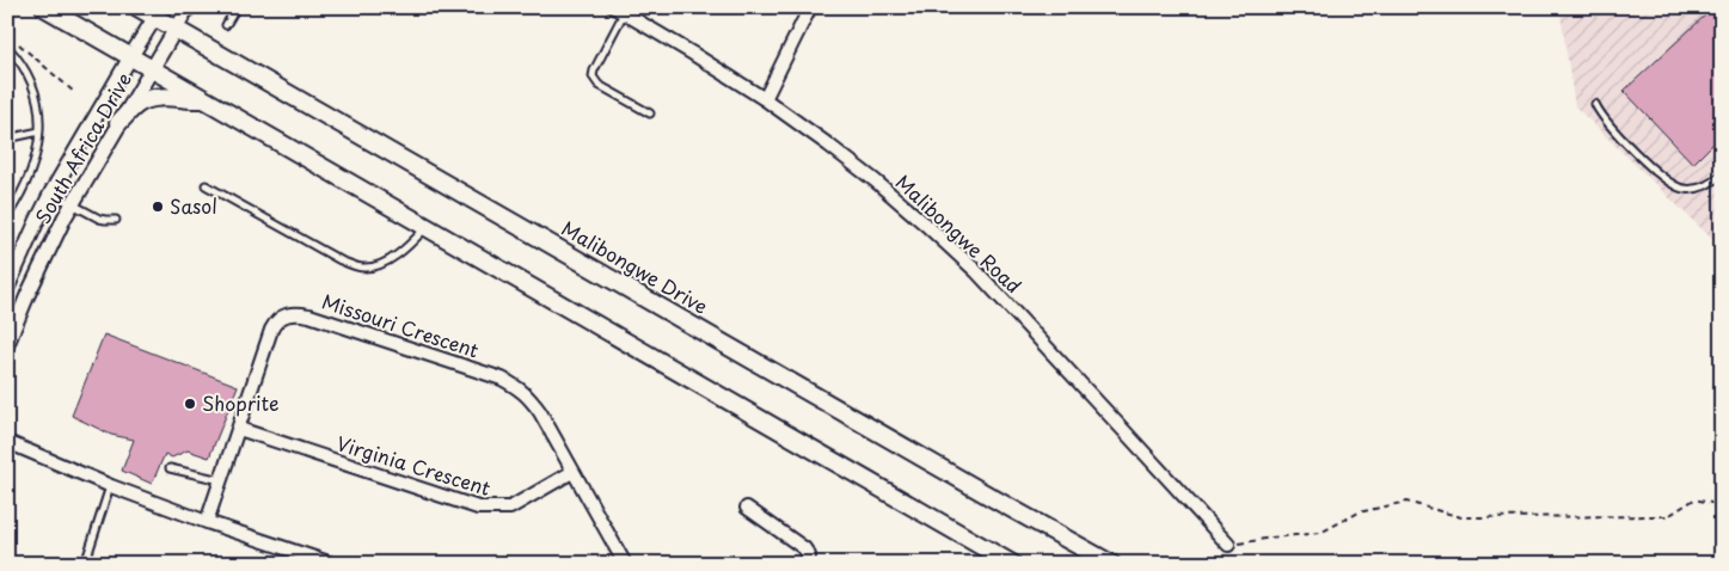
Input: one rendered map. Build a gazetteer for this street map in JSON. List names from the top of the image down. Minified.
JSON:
{"streets":{"main road":["Malibongwe Drive"],"street":["South Africa Drive","Malibongwe Road","Missouri Crescent","Virginia Crescent"]},"crossings":[["South Africa Drive","Malibongwe Drive"],["Missouri Crescent","Virginia Crescent"]],"places":["Sasol","Shoprite"]}
